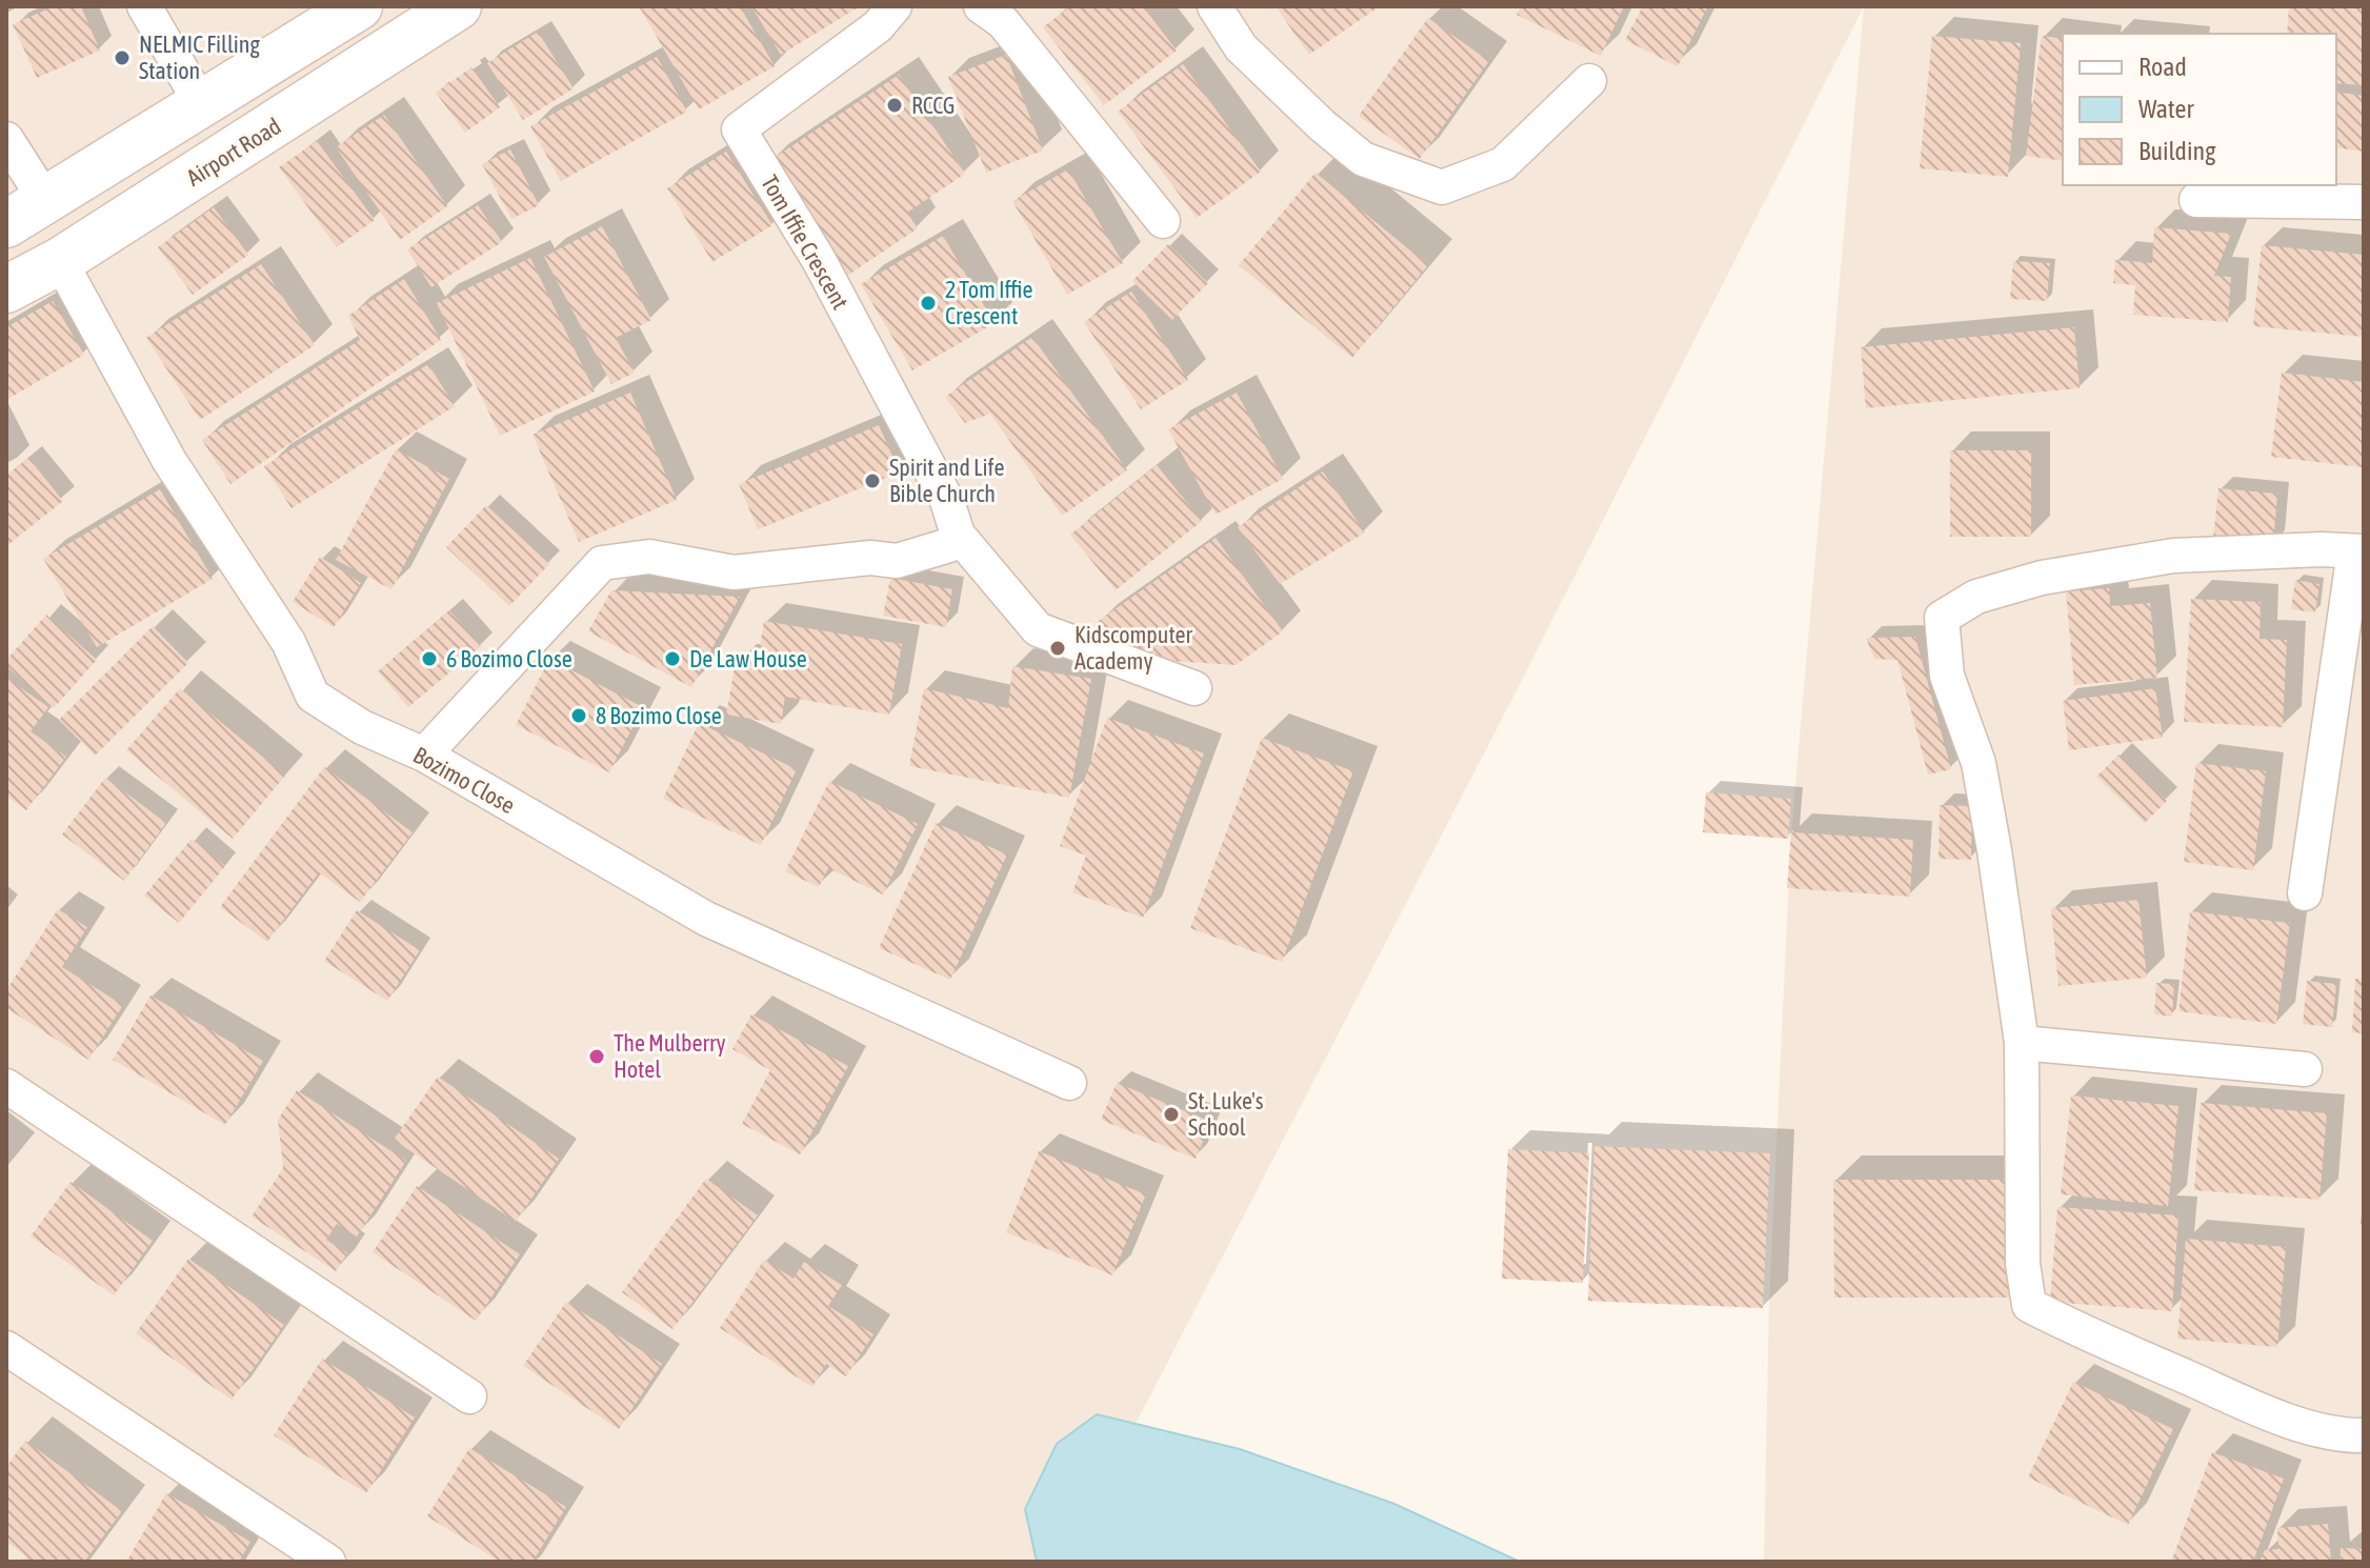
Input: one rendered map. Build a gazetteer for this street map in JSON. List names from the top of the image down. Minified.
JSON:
{"streets":{"main road":["Airport Road"],"street":["Tom Iffie Crescent","Bozimo Close"]},"crossings":[["Airport Road","Bozimo Close"]],"places":["NELMIC Filling Station","RCCG","2 Tom Iffie Crescent","Spirit and Life Bible Church","Kidscomputer Academy","6 Bozimo Close","De Law House","8 Bozimo Close","The Mulberry Hotel","St. Luke's School"],"legend":["Road","Water","Building"]}
